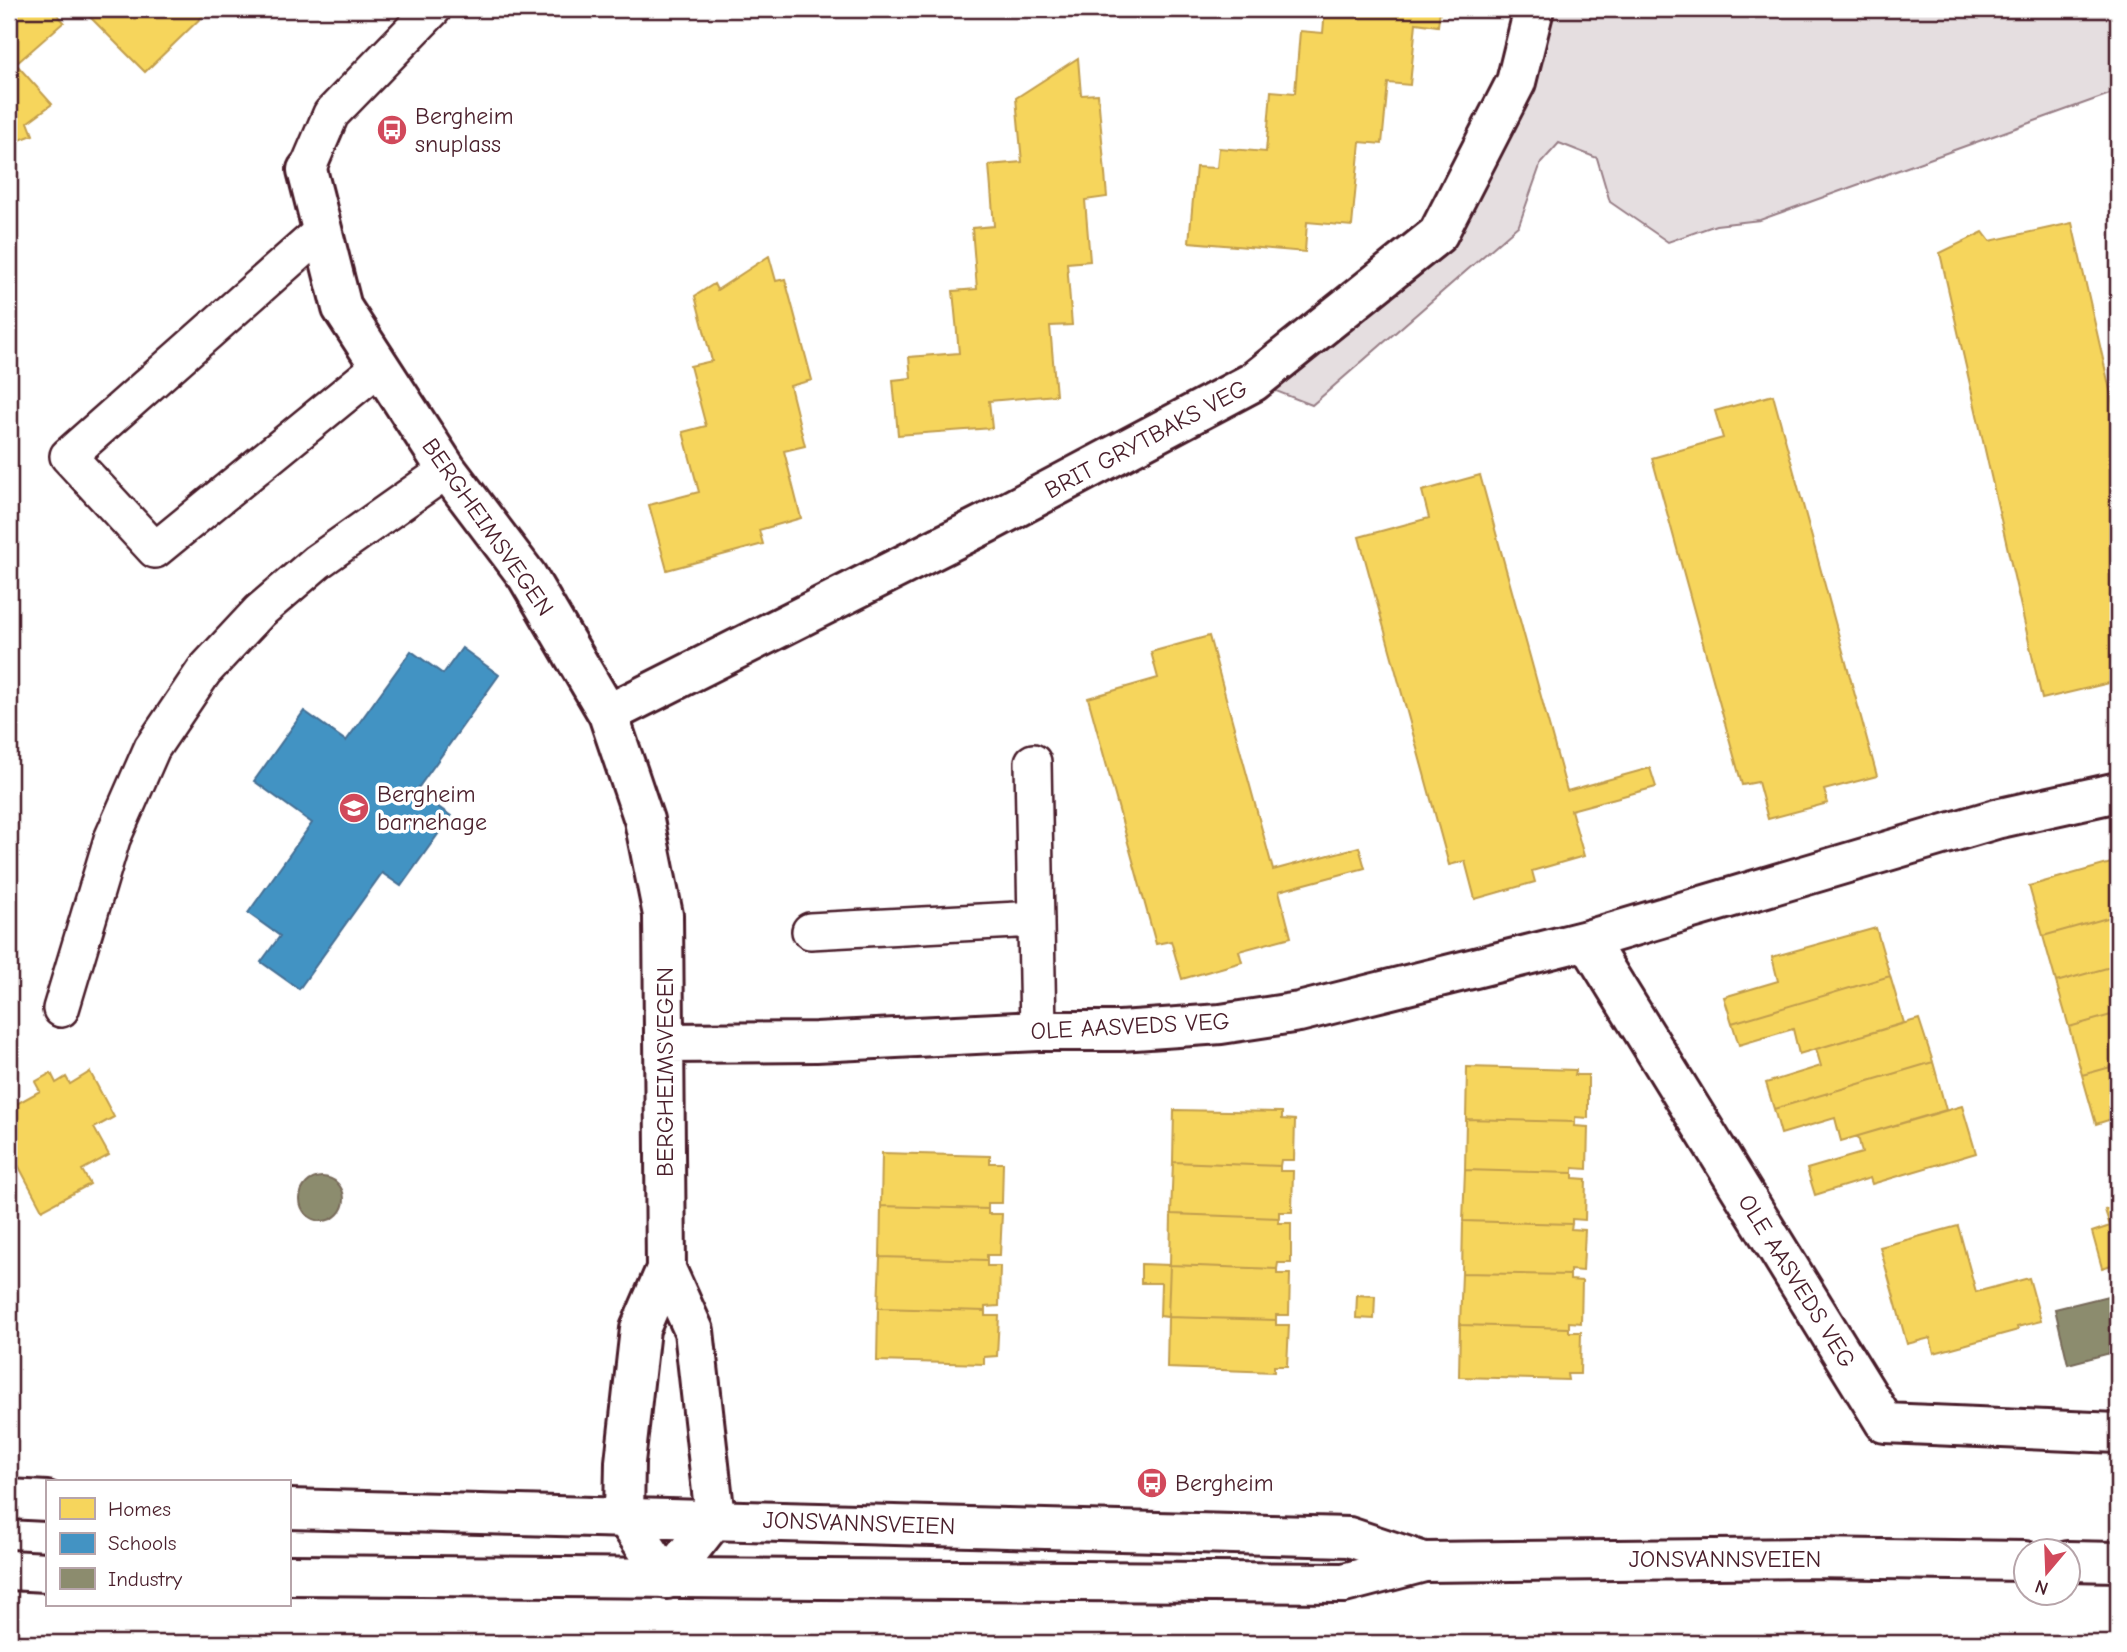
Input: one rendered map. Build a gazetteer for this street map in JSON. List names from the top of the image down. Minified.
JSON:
{"streets":{"street":["BRIT GRYTBAKS VEG","BERGHEIMSVEGEN","OLE AASVEDS VEG","JONSVANNSVEIEN"]},"crossings":[["BRIT GRYTBAKS VEG","BERGHEIMSVEGEN"],["BERGHEIMSVEGEN","OLE AASVEDS VEG"],["BERGHEIMSVEGEN","JONSVANNSVEIEN"]],"places":{"bus stop":["Bergheim snuplass","Bergheim"],"school or university":["Bergheim barnehage"]},"legend":["Homes","Schools","Industry"],"north":"bottom"}
